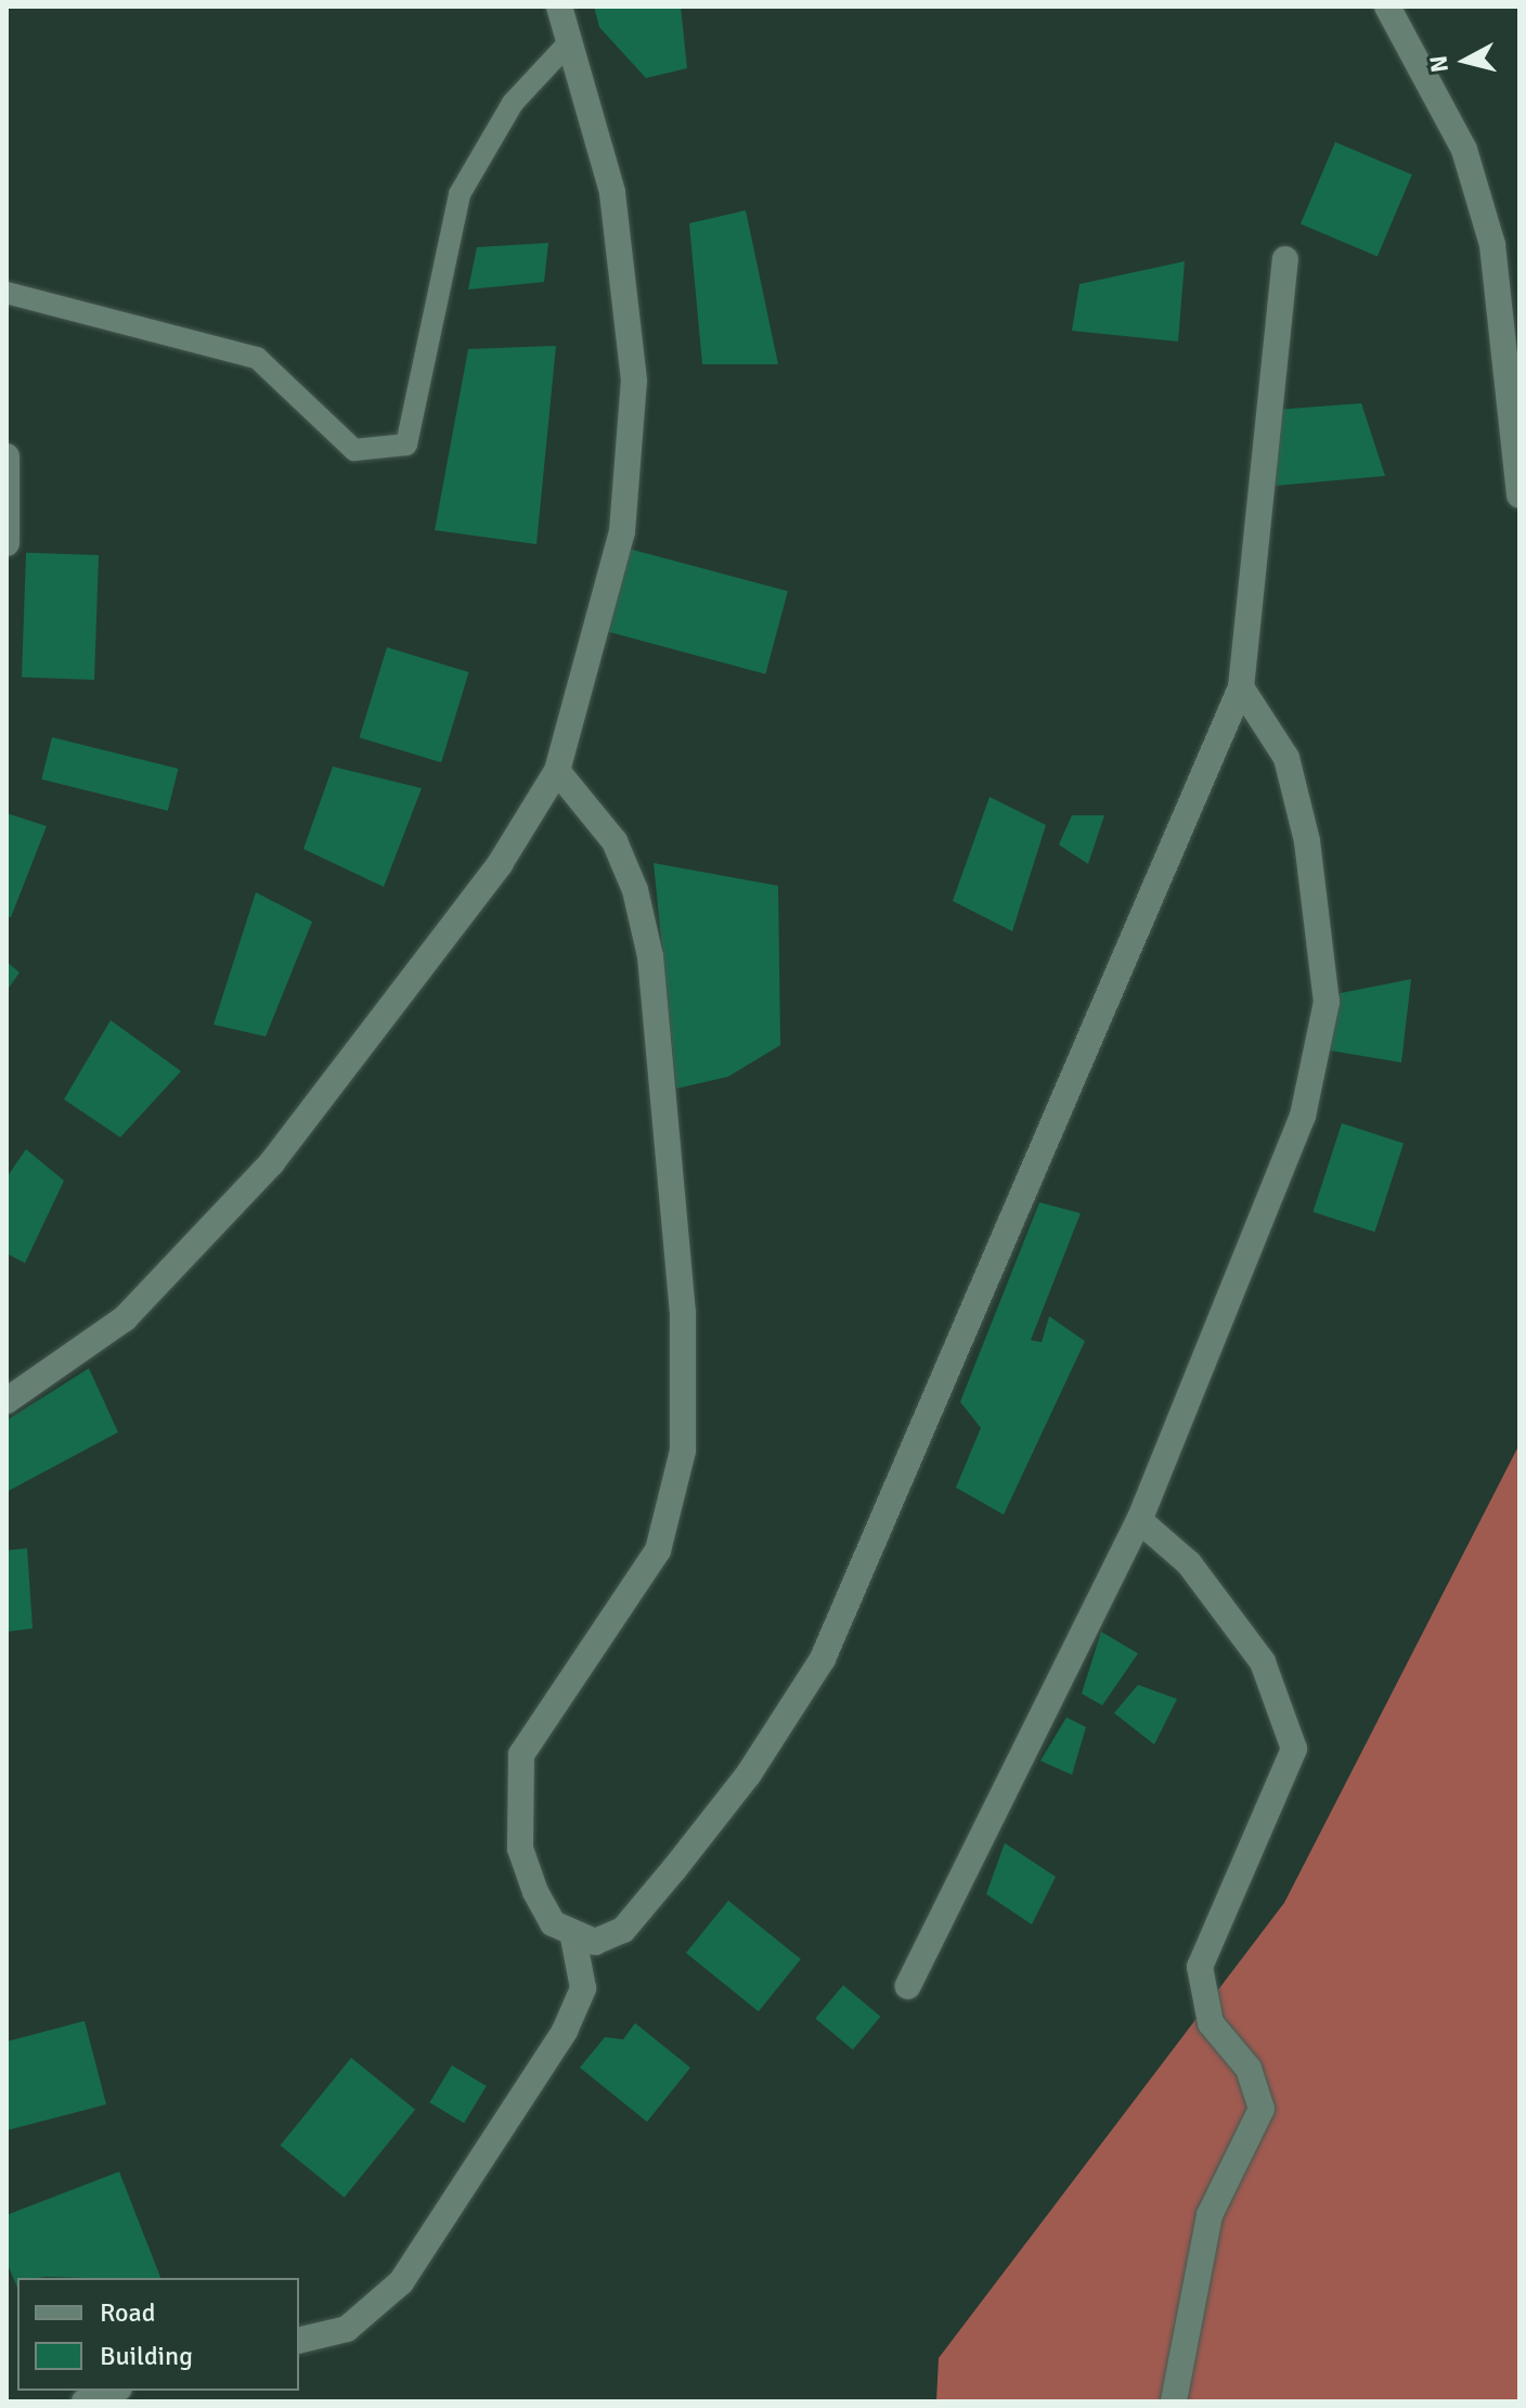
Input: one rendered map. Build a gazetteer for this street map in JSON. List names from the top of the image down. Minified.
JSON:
{"legend":["Road","Building"],"north":"left"}
